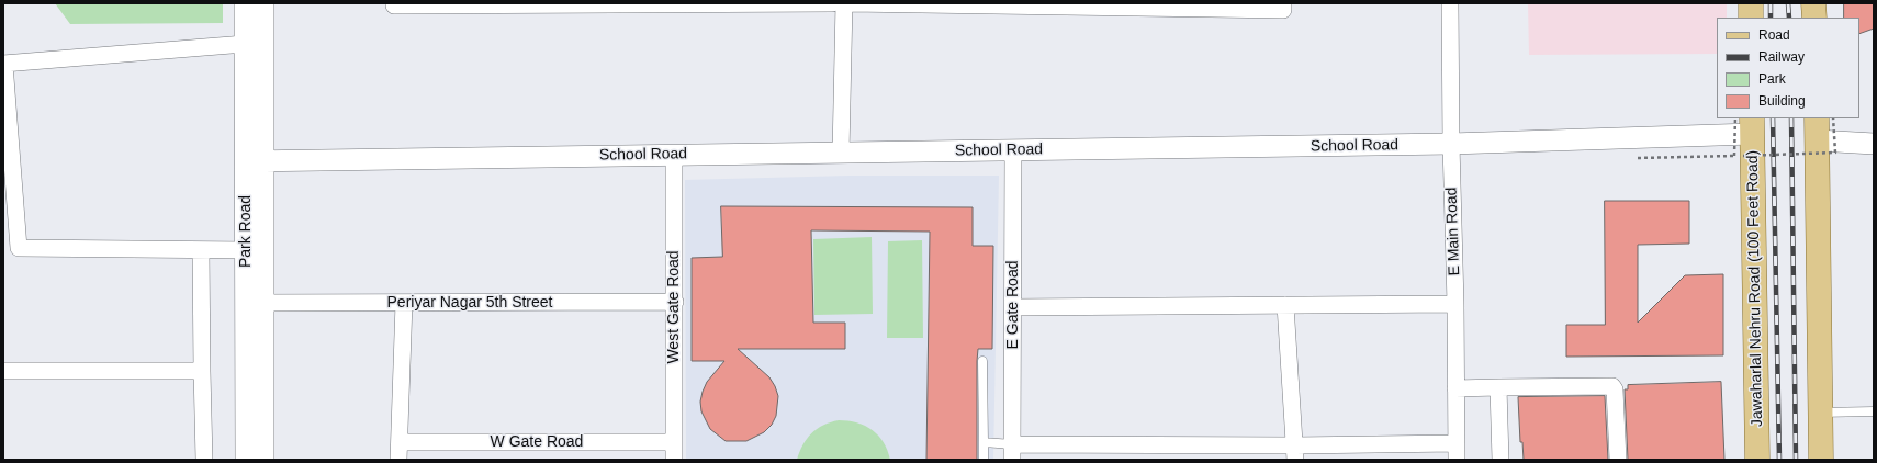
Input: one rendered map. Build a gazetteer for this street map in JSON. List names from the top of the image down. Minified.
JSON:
{"streets":{"main road":["Jawaharlal Nehru Road (100 Feet Road)"],"street":["School Road","Park Road","E Main Road","Periyar Nagar 5th Street","E Gate Road","West Gate Road","W Gate Road"]},"crossings":[["School Road","Park Road"],["School Road","E Main Road"],["School Road","Jawaharlal Nehru Road (100 Feet Road)"],["School Road","E Gate Road"],["School Road","West Gate Road"],["Park Road","Periyar Nagar 5th Street"],["Periyar Nagar 5th Street","West Gate Road"],["West Gate Road","W Gate Road"]],"legend":["Road","Railway","Park","Building"]}
